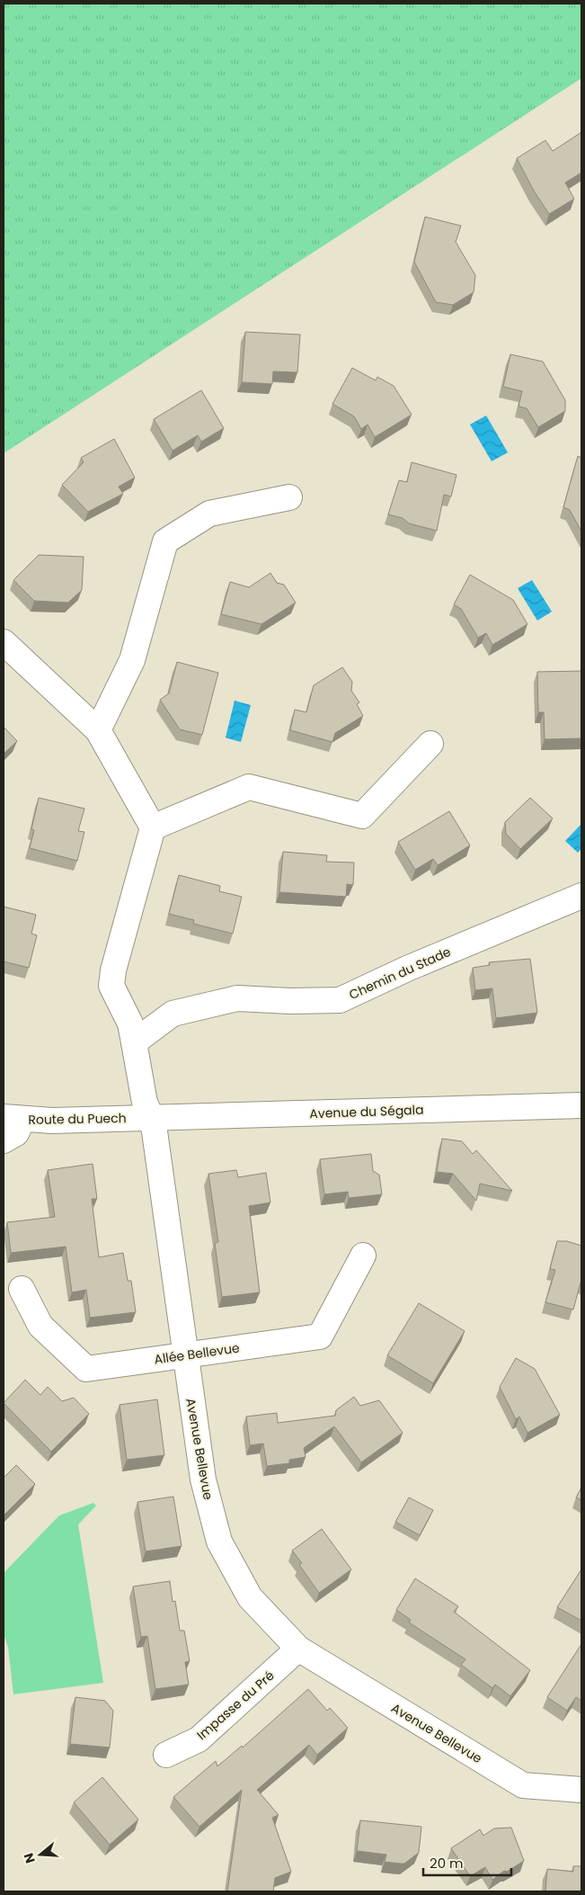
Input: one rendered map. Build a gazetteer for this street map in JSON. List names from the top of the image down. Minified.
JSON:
{"streets":{"street":["Chemin du Stade","Avenue du Ségala","Route du Puech","Allée Bellevue","Avenue Bellevue","Impasse du Pré"]},"crossings":[["Avenue du Ségala","Route du Puech"],["Avenue du Ségala","Avenue Bellevue"],["Route du Puech","Avenue Bellevue"],["Allée Bellevue","Avenue Bellevue"],["Avenue Bellevue","Impasse du Pré"]],"scale_bar":"20 m","north":"left"}
